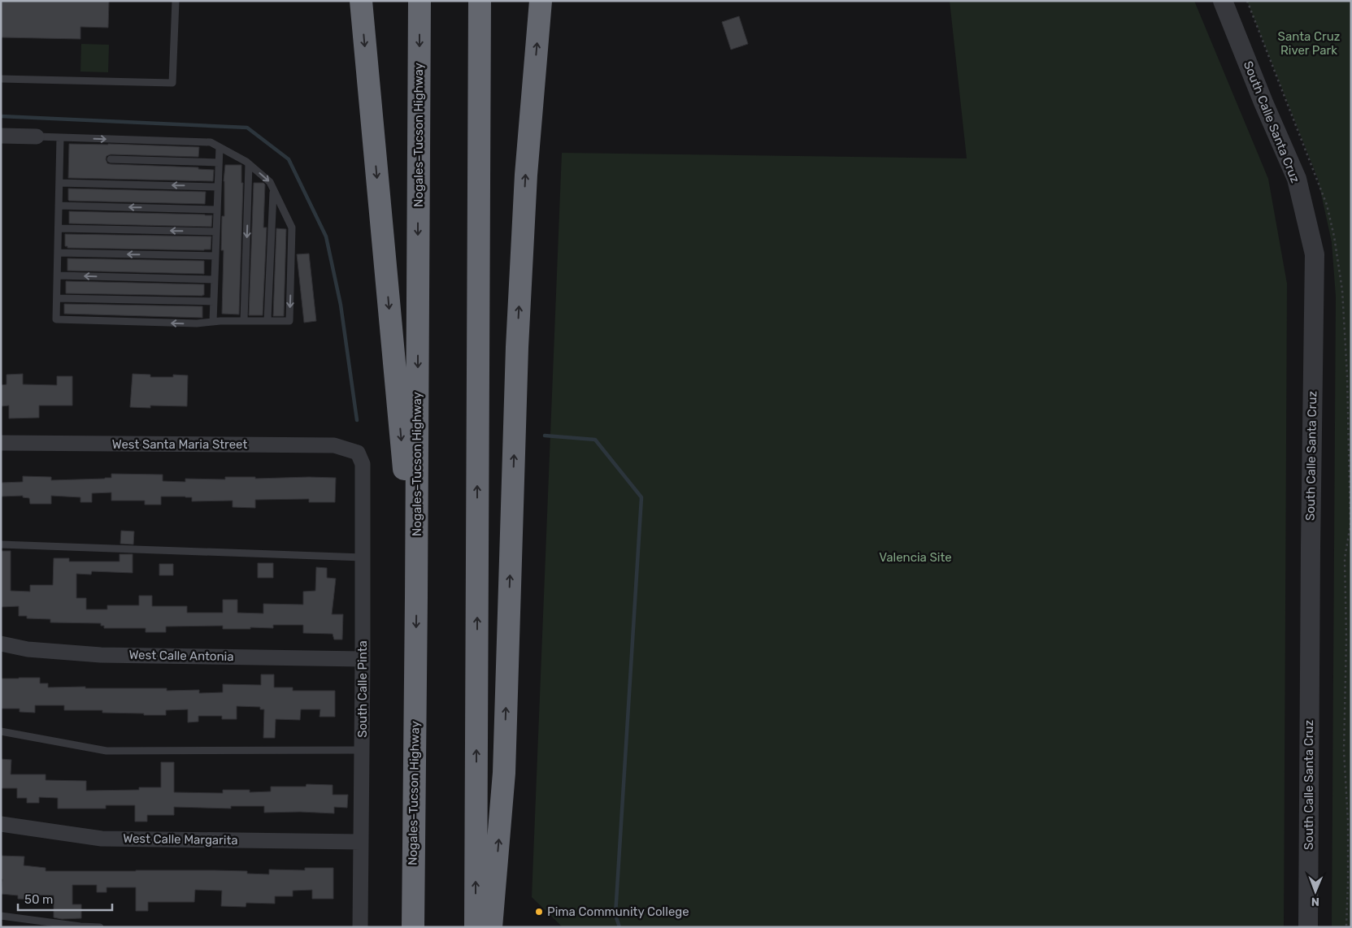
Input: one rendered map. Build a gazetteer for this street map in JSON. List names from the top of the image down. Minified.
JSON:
{"streets":{"highway":["Nogales–Tucson Highway"],"street":["South Calle Santa Cruz","West Santa Maria Street","West Calle Antonia","South Calle Pinta","West Calle Margarita"]},"crossings":[["West Santa Maria Street","South Calle Pinta"],["West Calle Antonia","South Calle Pinta"],["South Calle Pinta","West Calle Margarita"]],"parks":["Santa Cruz River Park","Valencia Site"],"places":["Pima Community College"],"scale_bar":"50 m","north":"bottom"}
